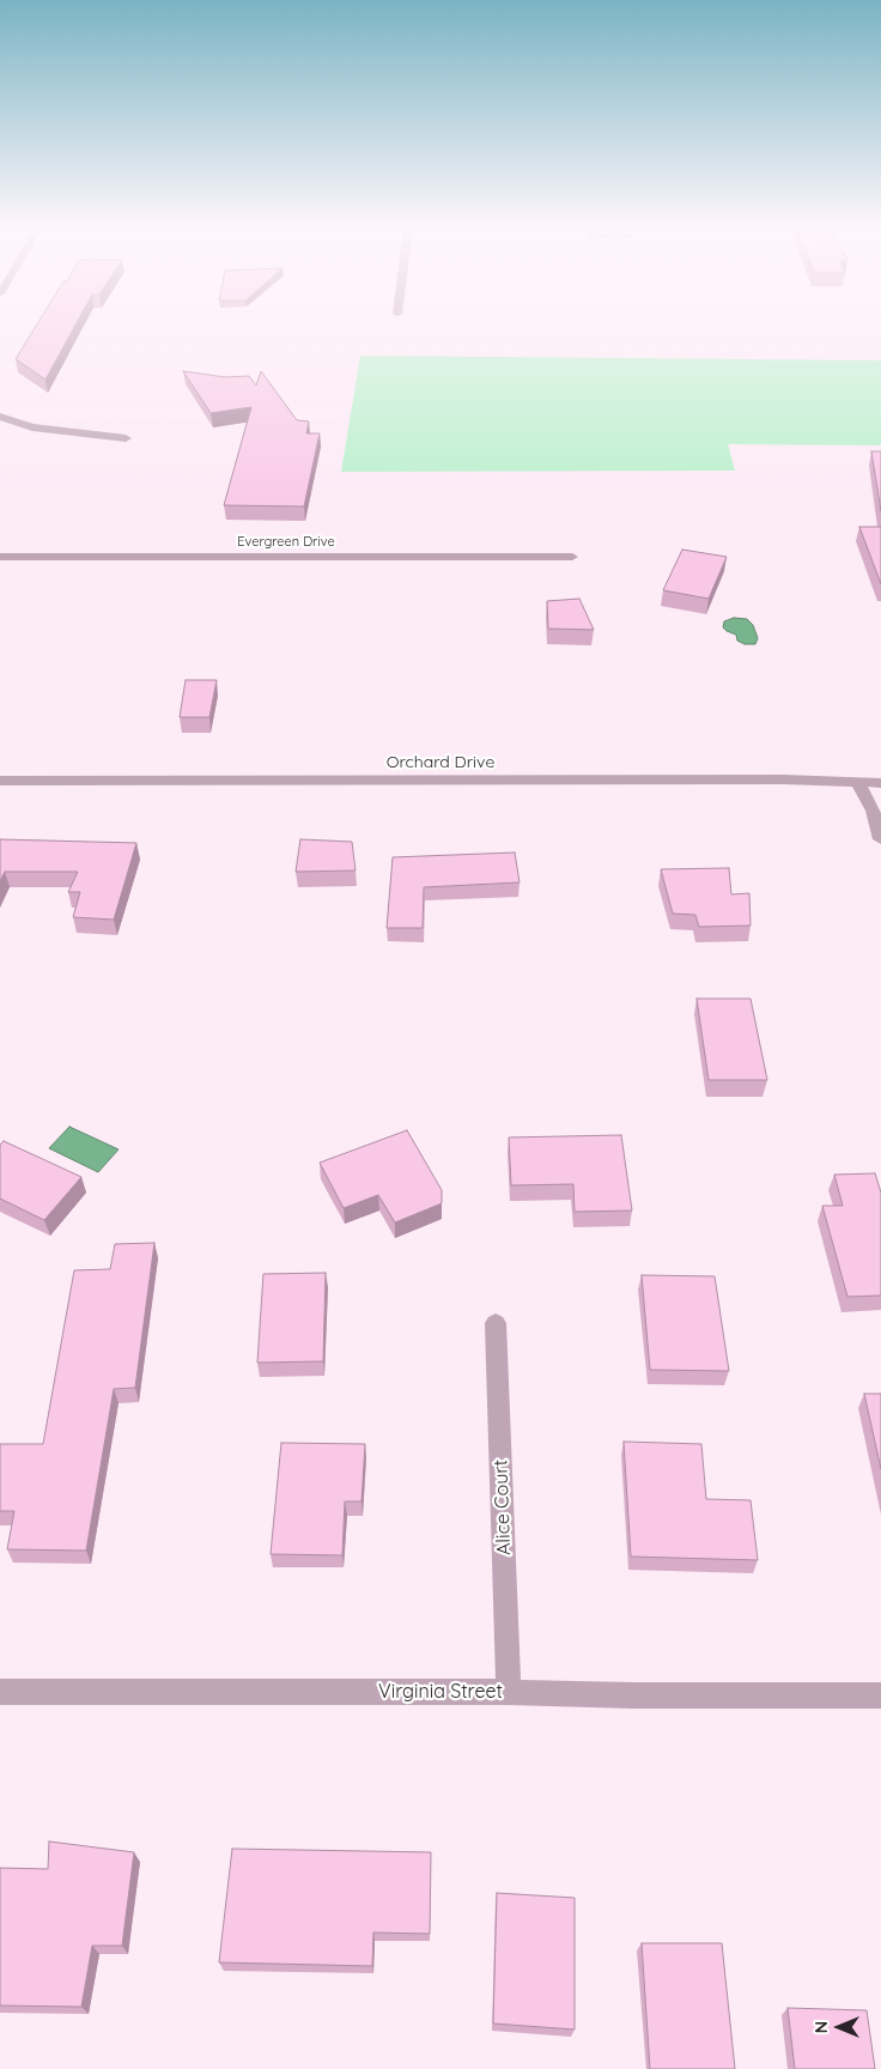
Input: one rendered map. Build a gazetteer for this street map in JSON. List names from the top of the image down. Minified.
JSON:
{"streets":{"street":["Evergreen Drive","Orchard Drive","Alice Court","Virginia Street"]},"crossings":[["Alice Court","Virginia Street"]],"north":"left"}
